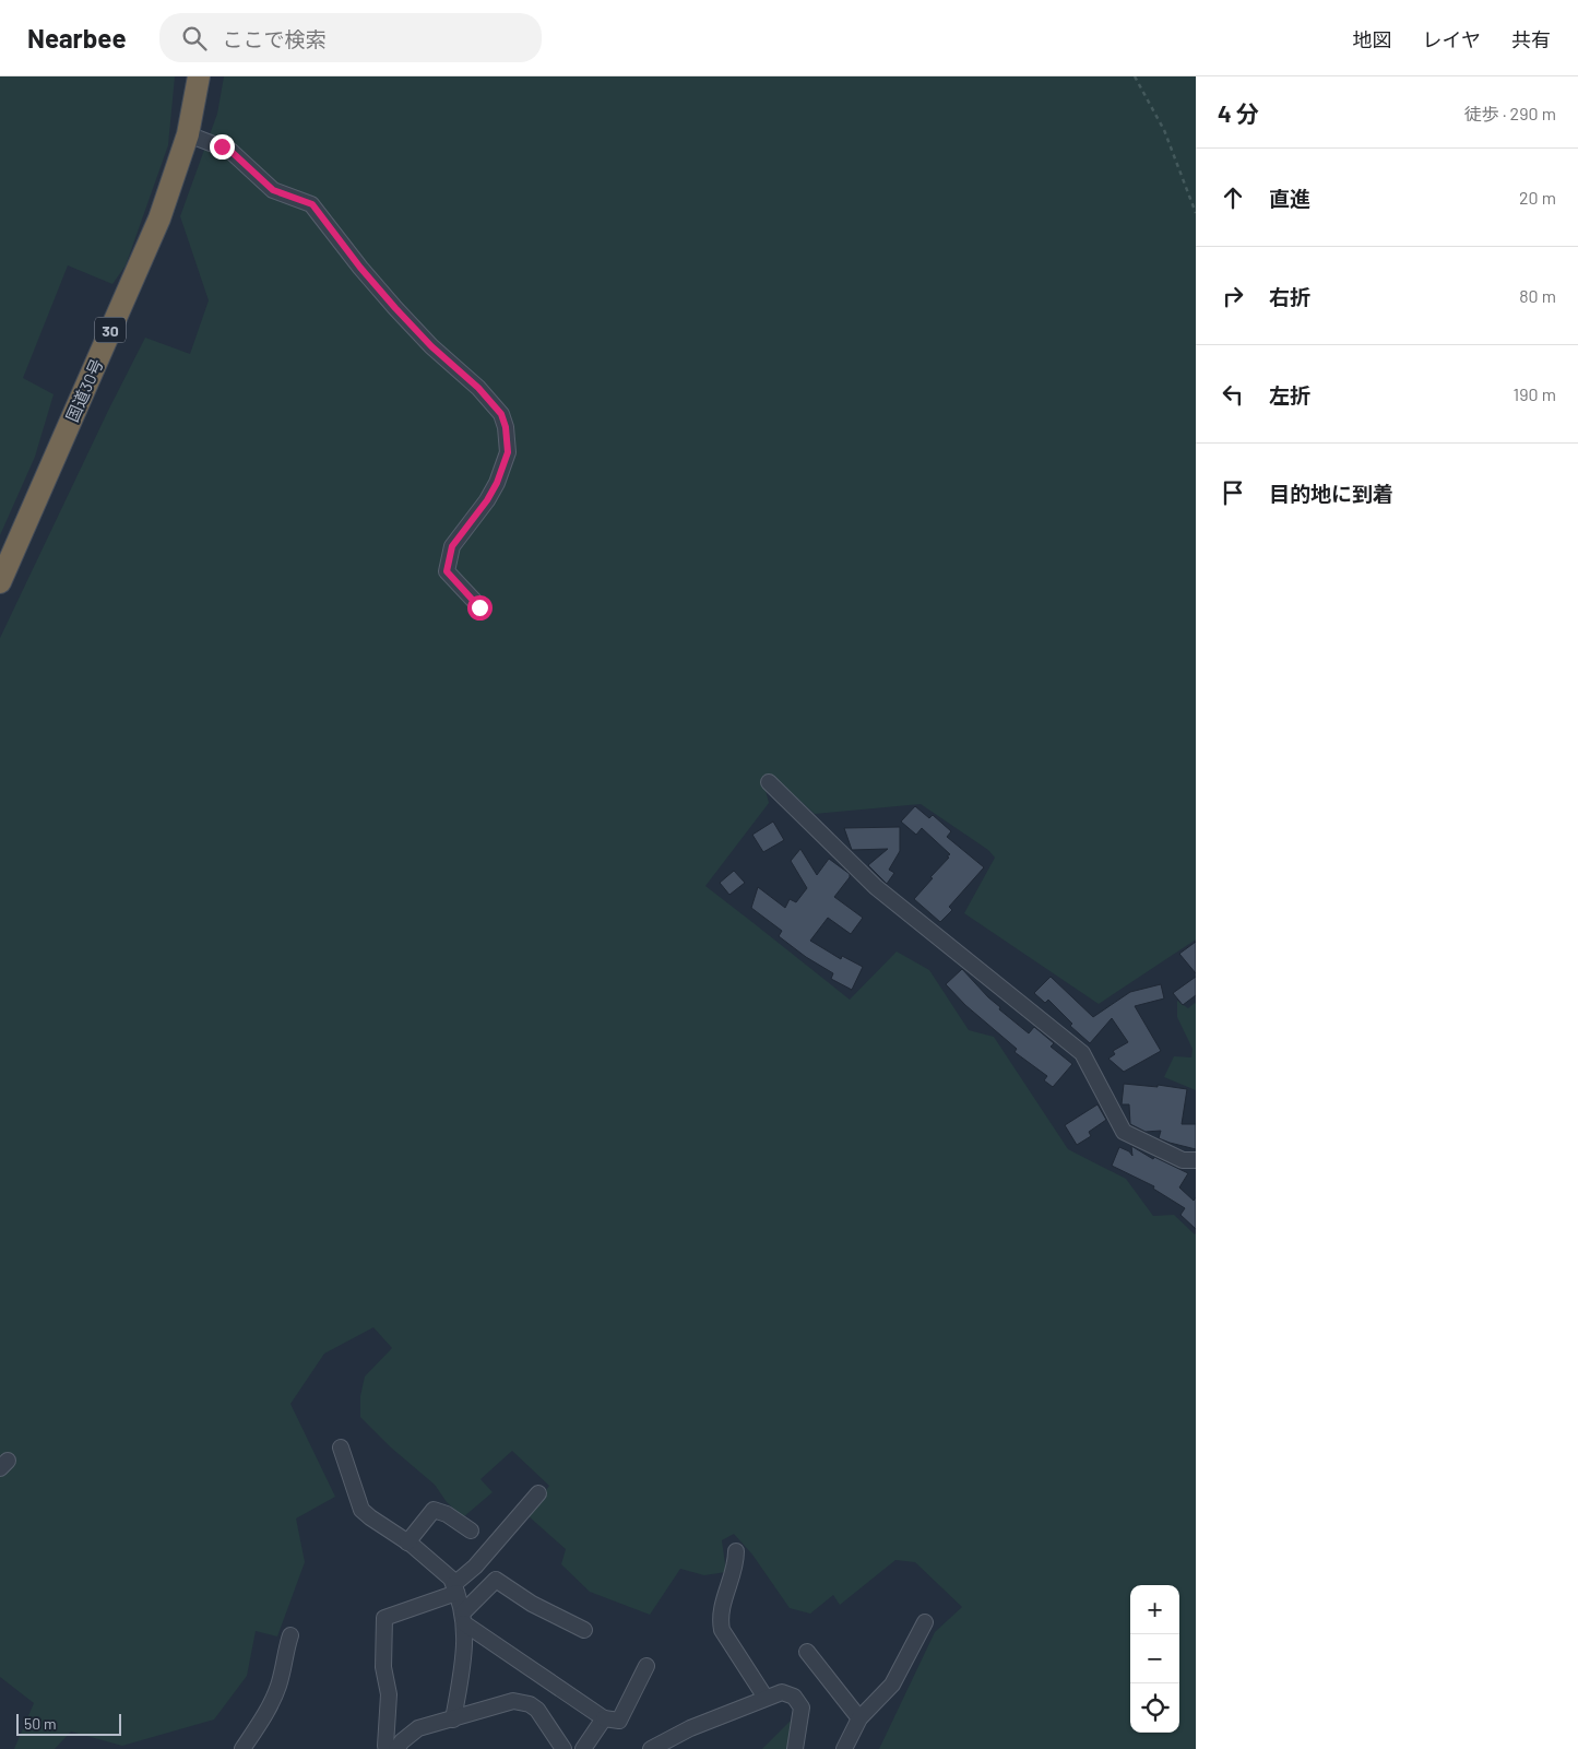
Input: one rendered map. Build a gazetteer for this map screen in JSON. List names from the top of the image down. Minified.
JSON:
{"streets":{"highway":["30","国道30号"]},"scale_bar":"50 m","page":{"header":"Nearbee","search":"ここで検索","nav":["地図","レイヤ","共有"],"heading":["4 分","徒歩 · 290 m"],"list":[["直進","20 m"],["右折","80 m"],["左折","190 m"],"目的地に到着"],"map_buttons":["+","−"],"scale":"50 m"}}
